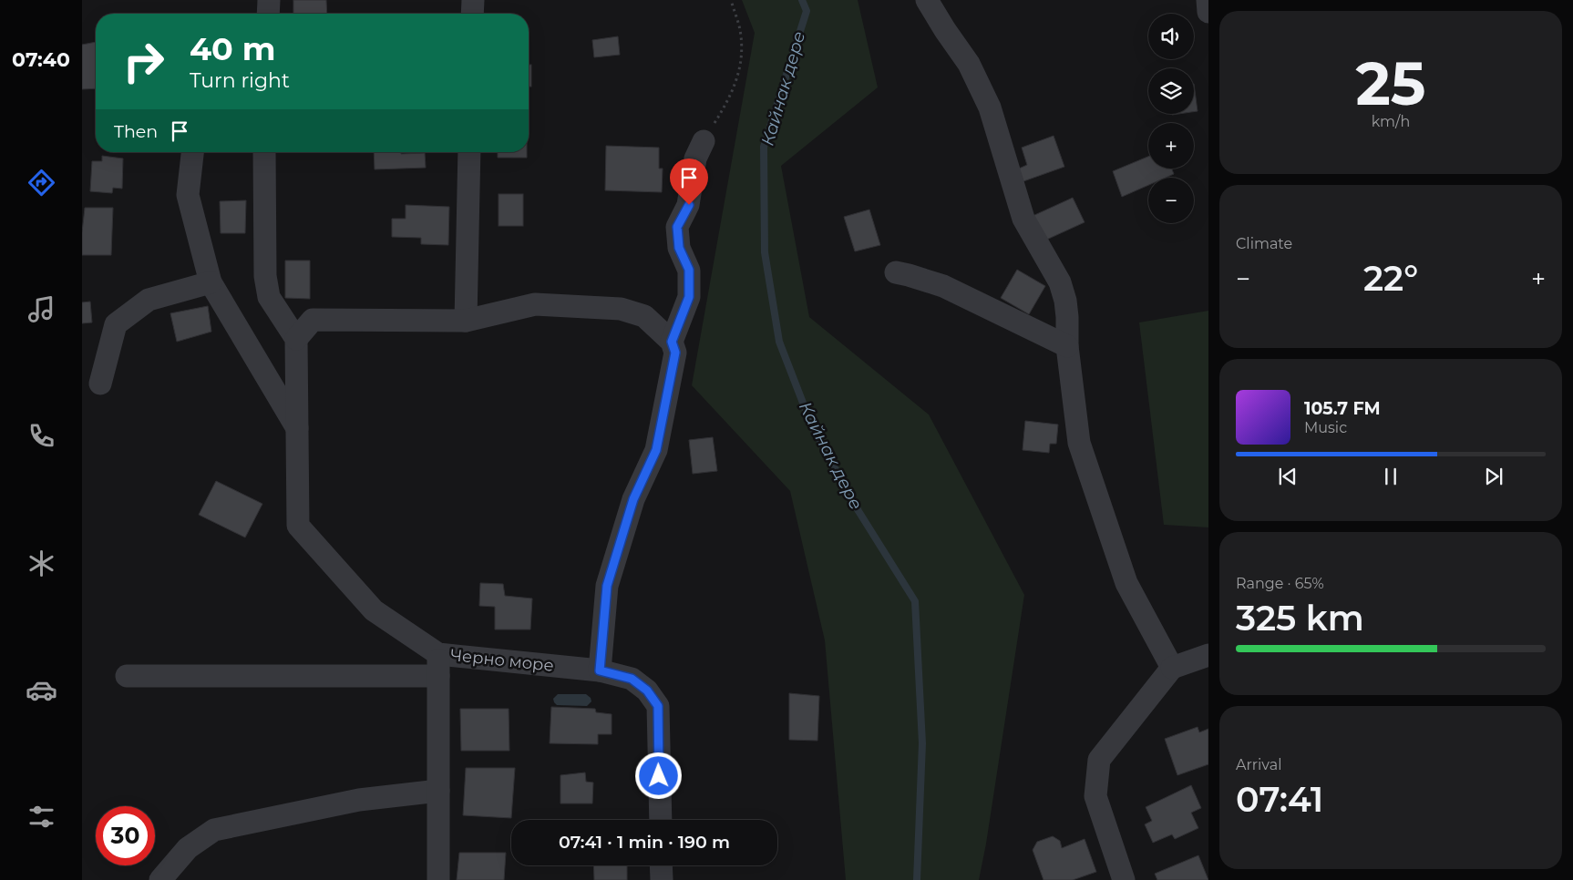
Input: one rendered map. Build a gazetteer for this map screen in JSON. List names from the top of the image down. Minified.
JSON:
{"streets":{"street":["Черно море"]},"water":["Кайнак дере"],"page":{"tabs":"07:40","tile":[["25","km/h"],"Climate",["Range · 65%","325 km"],["Arrival","07:41"]],"map_buttons":["+","−"],"turn":["40 m","Turn right"],"then":"Then","heat":["−","22°","+"],"song":["105.7 FM","Music"],"limit":"30","trip":"07:41 · 1 min · 190 m"}}
